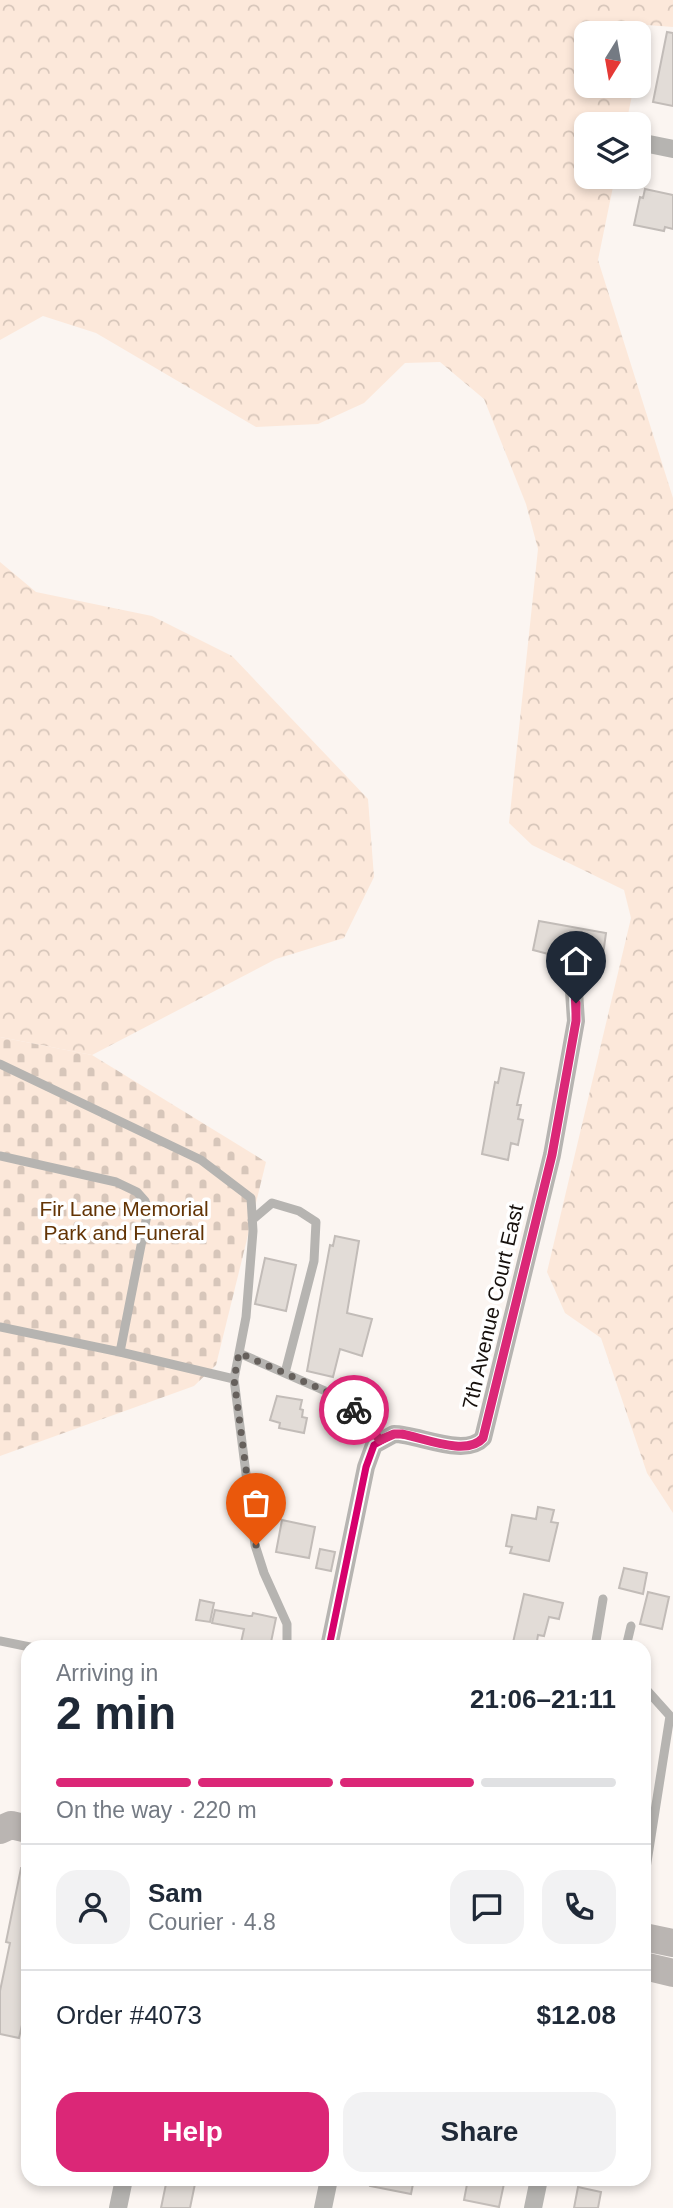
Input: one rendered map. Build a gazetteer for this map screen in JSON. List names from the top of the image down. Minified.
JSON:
{"streets":{"street":["7th Avenue Court East"]},"parks":["Fir Lane Memorial Park and Funeral"],"north":"bottom","page":{"heading":["2 min","Arriving in","21:06–21:11"],"panel":["Sam","Courier · 4.8","Order #4073","$12.08"],"bar":"On the way · 220 m","buttons":["Help","Share"]}}
